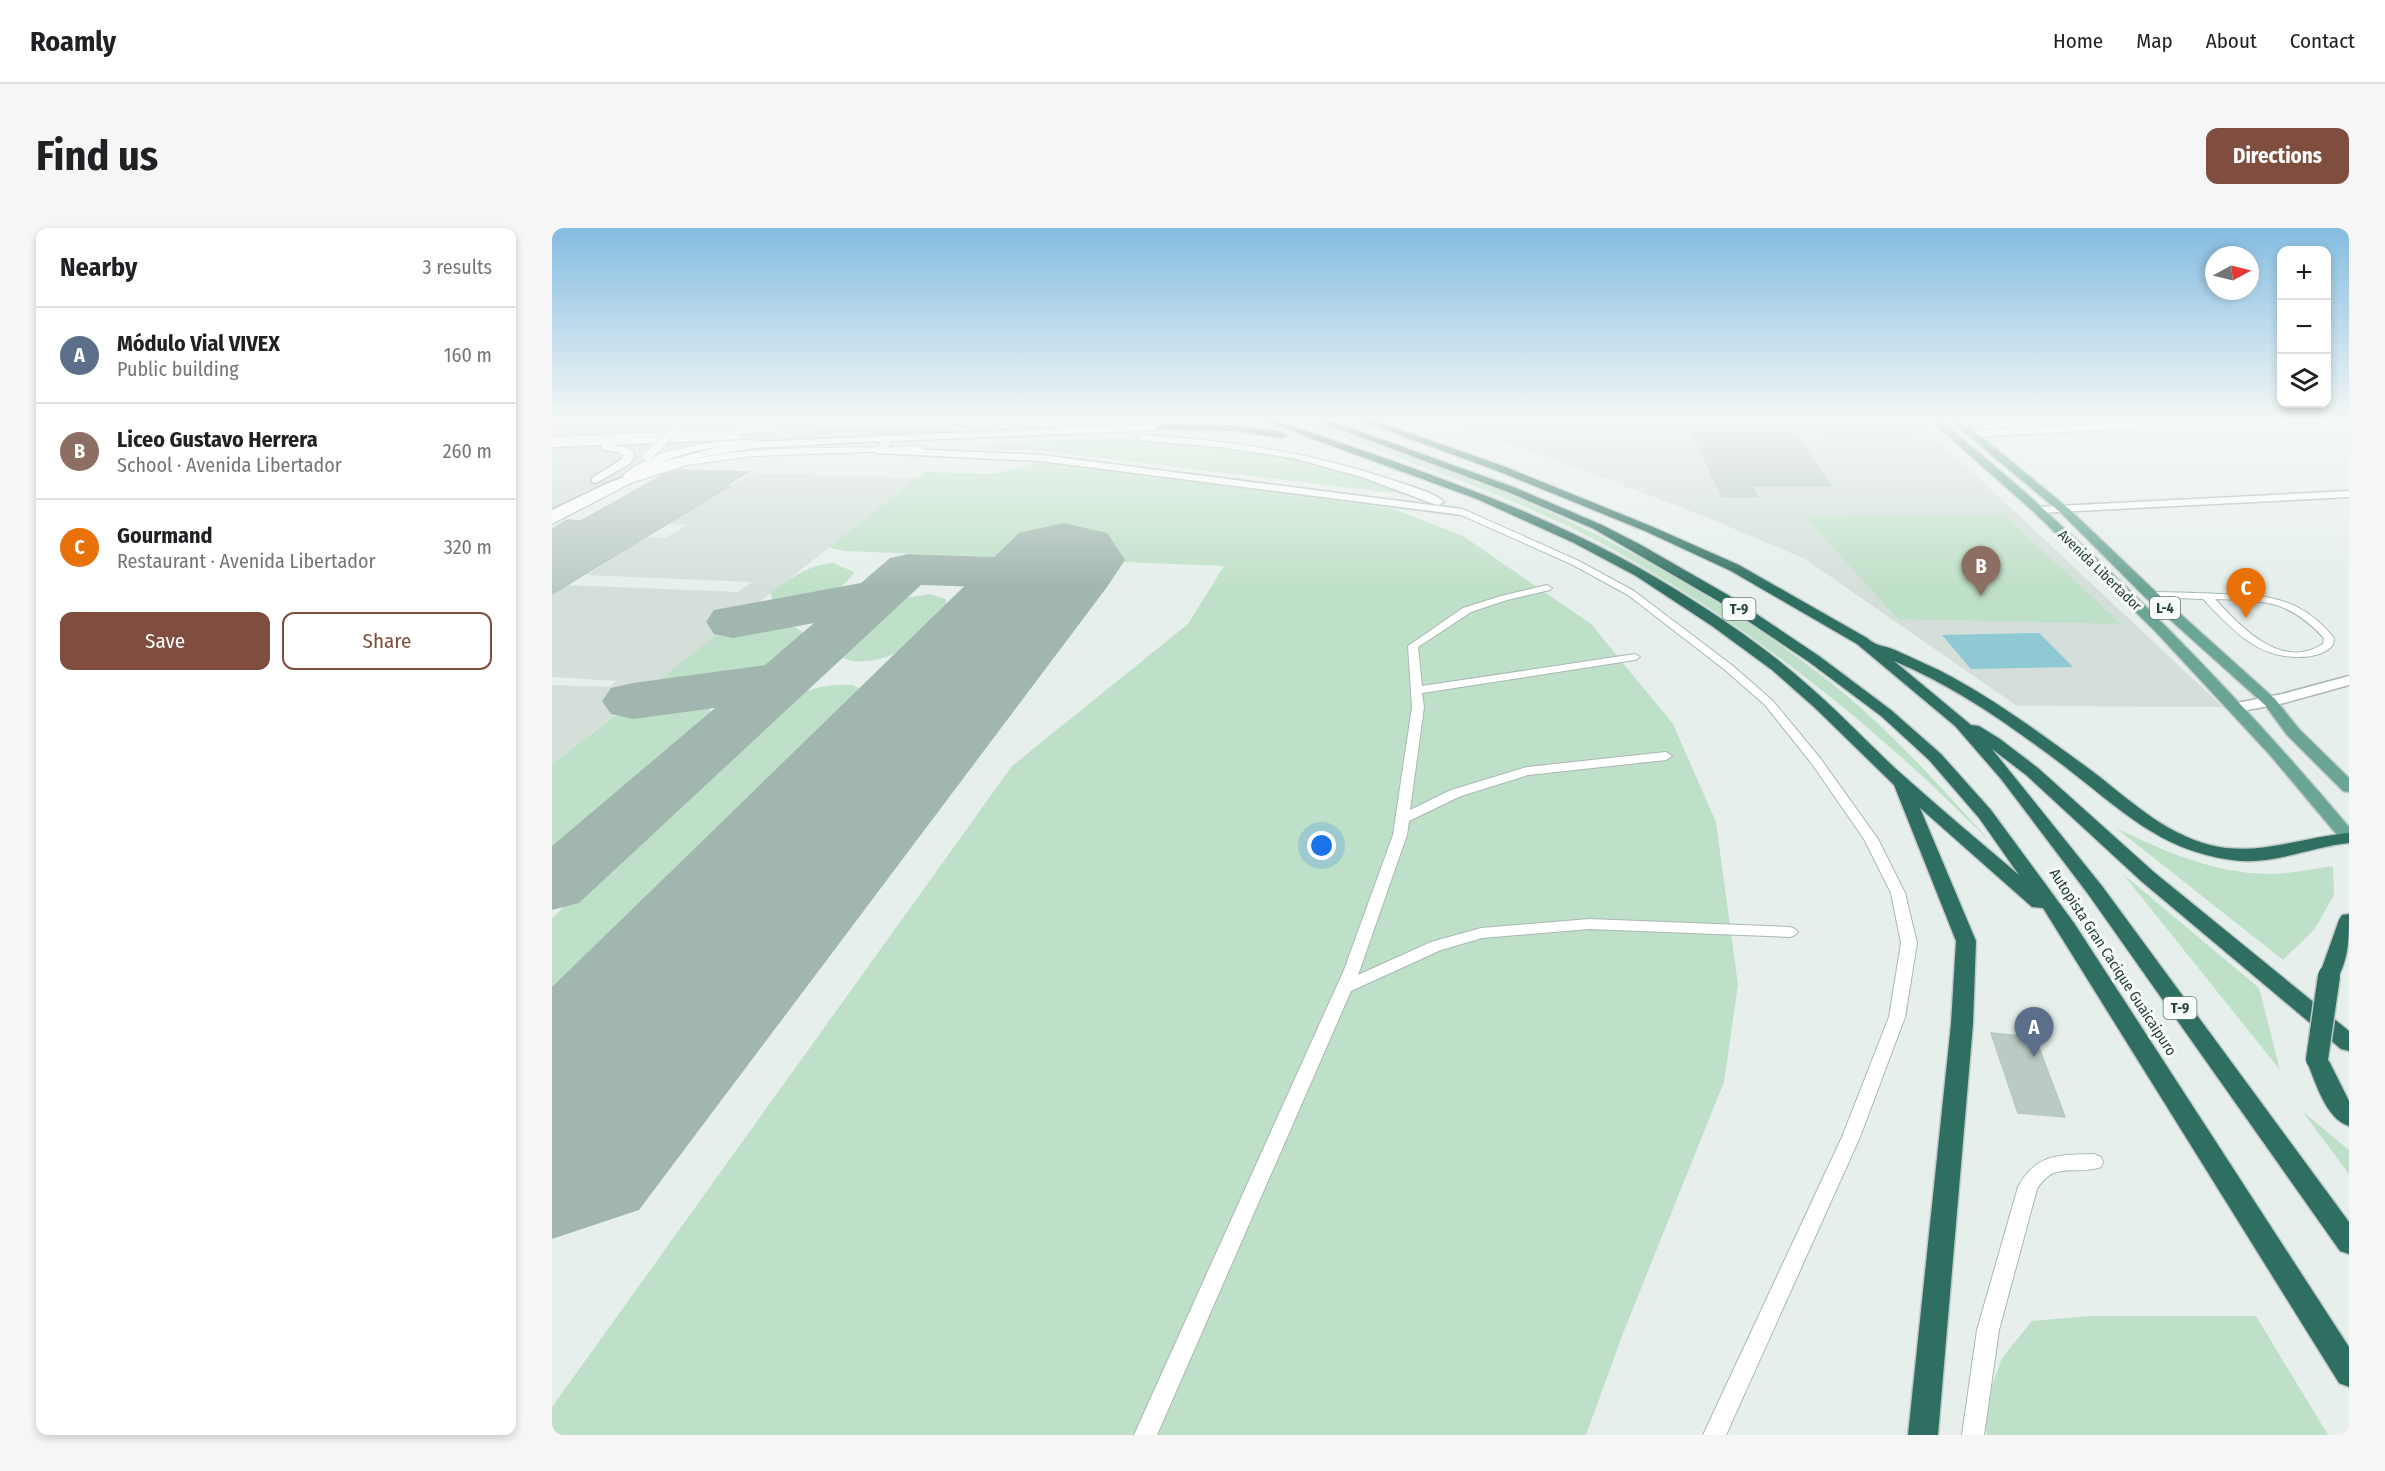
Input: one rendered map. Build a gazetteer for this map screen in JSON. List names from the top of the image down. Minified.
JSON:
{"streets":{"highway":["T-9","Autopista Gran Cacique Guaicaipuro"],"main road":["Avenida Libertador","L-4"]},"north":"right","page":{"header":"Roamly","nav":["Home","Map","About","Contact"],"buttons":["Directions",["Save","Share"]],"title":"Find us","heading":["Nearby","3 results"],"map_buttons":["+","−"],"list":[{"mark":"A","name":"Módulo Vial VIVEX","note":"Public building","value":"160 m"},{"mark":"B","name":"Liceo Gustavo Herrera","note":"School · Avenida Libertador","value":"260 m"},{"mark":"C","name":"Gourmand","note":"Restaurant · Avenida Libertador","value":"320 m"}],"pins":["B","C","A"]}}
